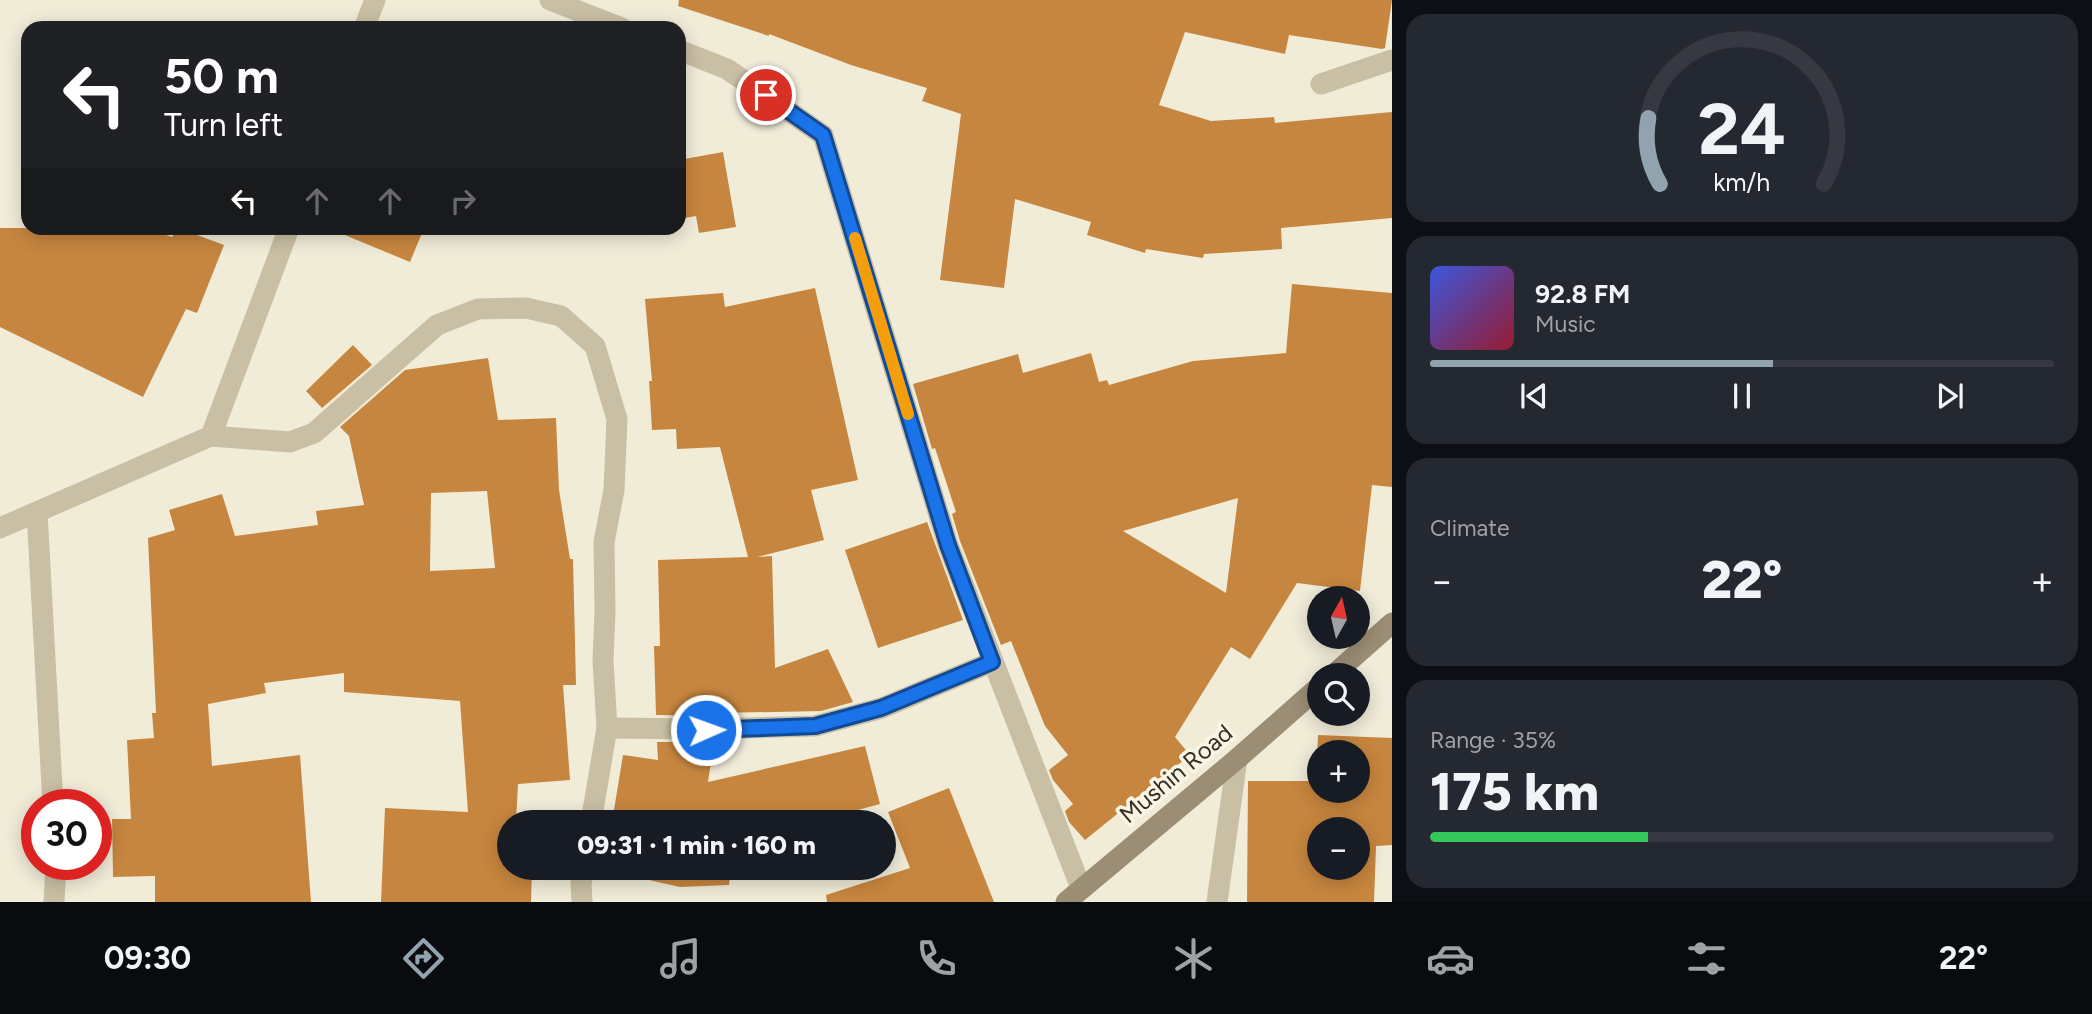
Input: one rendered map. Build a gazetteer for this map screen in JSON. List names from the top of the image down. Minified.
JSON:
{"streets":{"main road":["Mushin Road"]},"north":"top","page":{"turn":["50 m","Turn left"],"song":["92.8 FM","Music"],"tile":["Climate",["Range · 35%","175 km"]],"heat":["−","22°","+"],"map_buttons":["+","−"],"limit":"30","trip":"09:31 · 1 min · 160 m","tabs":["09:30","22°"],"gauge":["24","km/h"]}}
